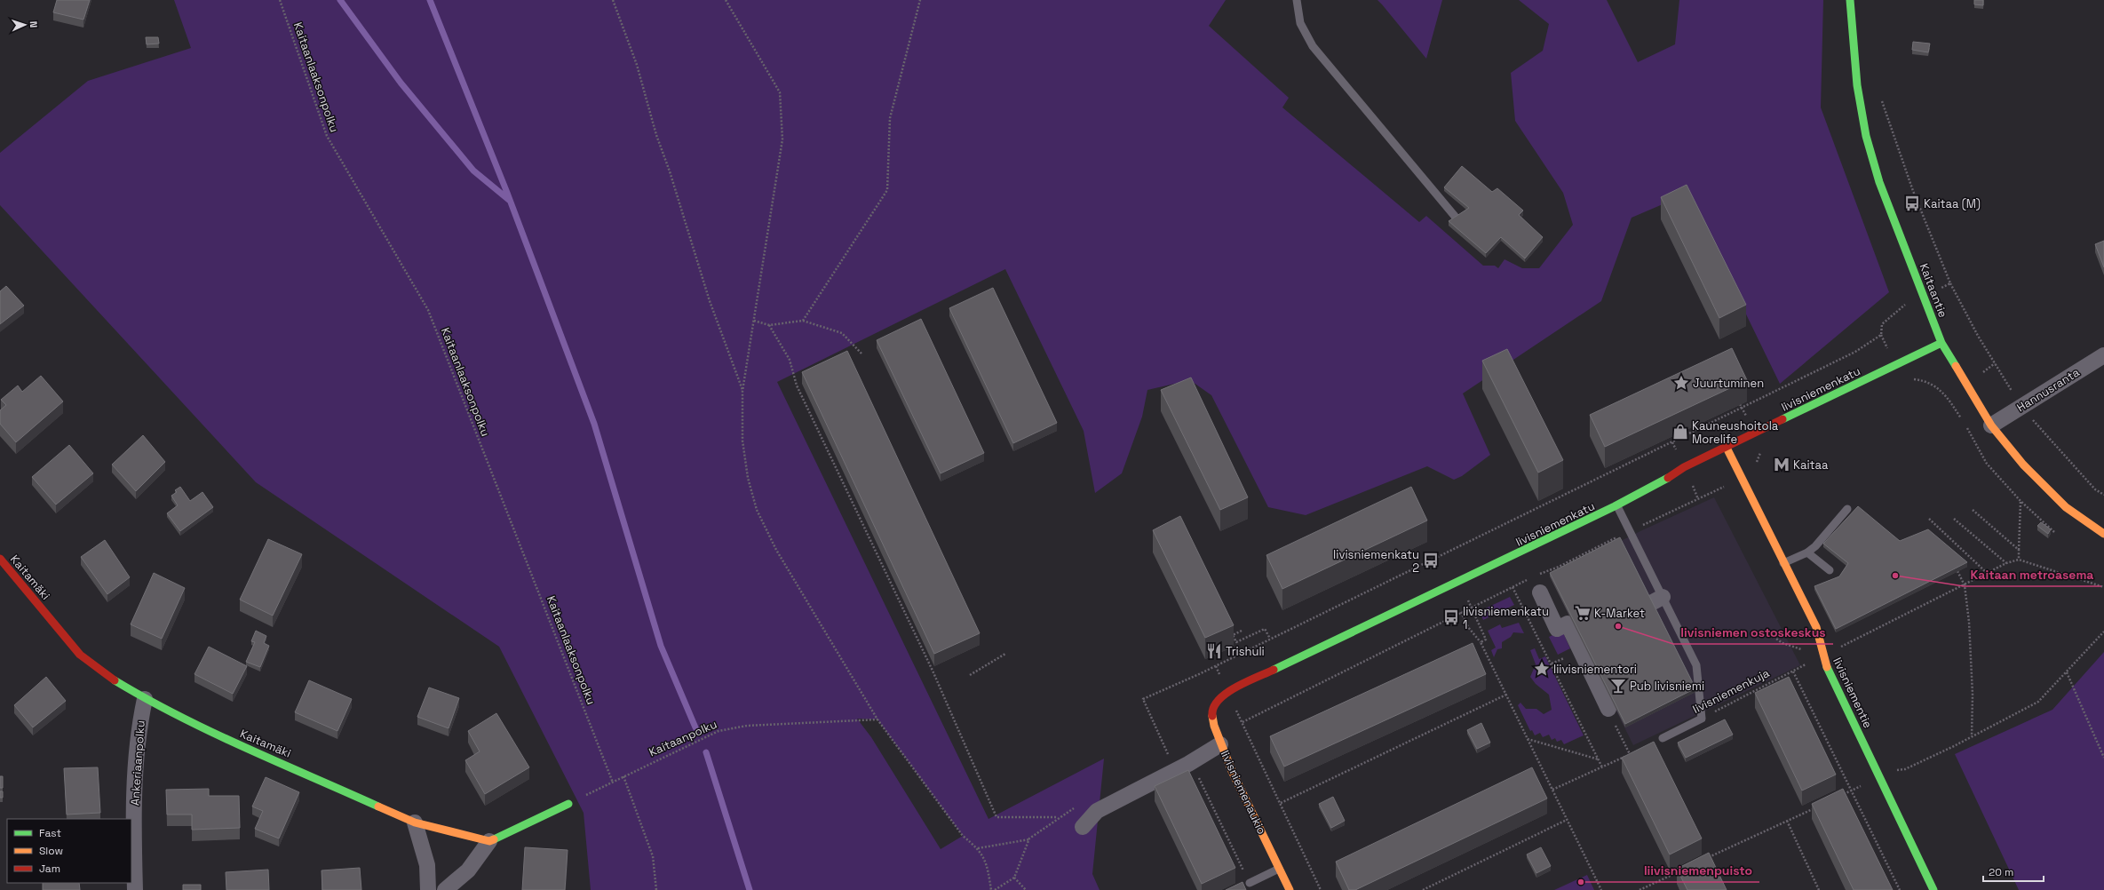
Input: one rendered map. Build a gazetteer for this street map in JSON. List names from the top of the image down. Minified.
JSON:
{"streets":{"street":["Kaitaantie","Iivisniemenkatu","Hannusranta","Kaitamäki","Iivisniementie","Ankeriaanpolku","Iivisniemenaukio"],"lane":["Iivisniemenkuja"],"path":["Kaitaanlaaksonpolku","Kaitaanpolku"]},"crossings":[["Kaitaanlaaksonpolku","Kaitaanpolku"],["Kaitaantie","Iivisniemenkatu"],["Kaitaantie","Hannusranta"],["Iivisniemenkatu","Iivisniementie"],["Iivisniemenkatu","Iivisniemenaukio"],["Kaitamäki","Ankeriaanpolku"]],"places":{"bus stop":["Kaitaa (M)","Iivisniemenkatu 2","Iivisniemenkatu 1"],"place":["Juurtuminen","Iiivisniementori"],"shop":["Kauneushoitola Morelife"],"metro station":["Kaitaa"],"other":["Kaitaan metroasema","Iivisniemen ostoskeskus","Iiivisniemenpuisto"],"supermarket":["K-Market"],"restaurant":["Trishuli"],"bar":["Pub Iivisniemi"]},"legend":["Fast","Slow","Jam"],"scale_bar":"20 m","north":"right"}
